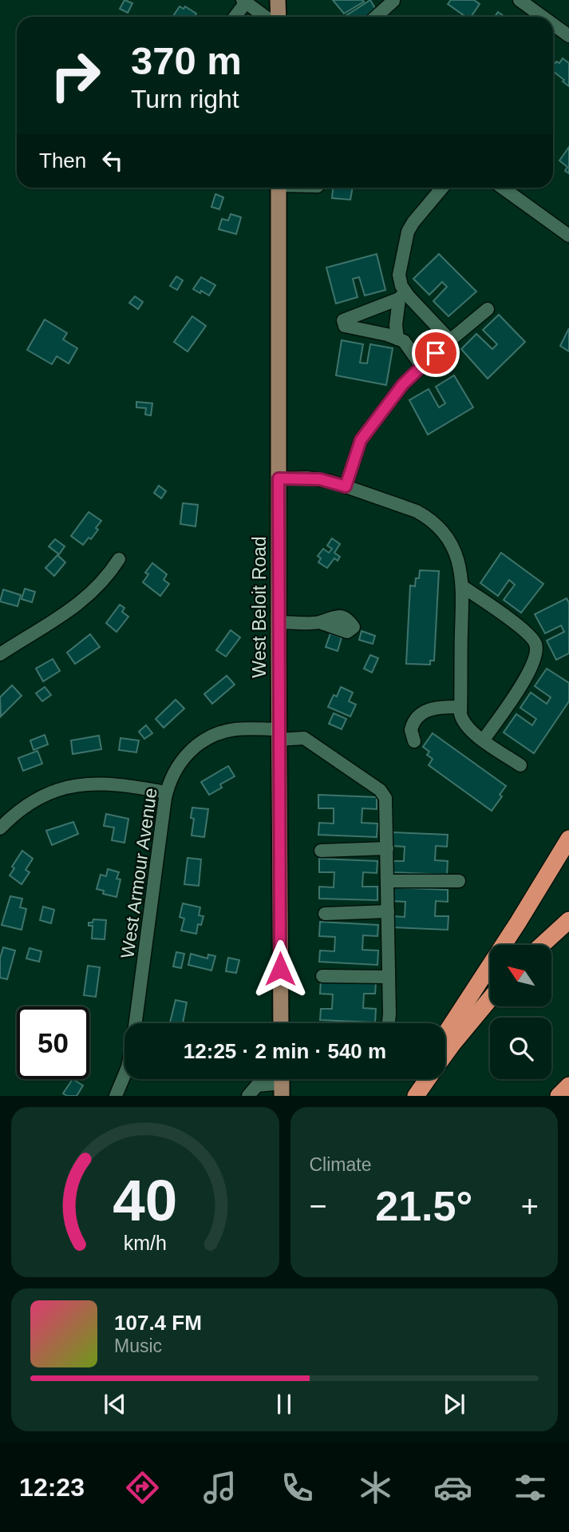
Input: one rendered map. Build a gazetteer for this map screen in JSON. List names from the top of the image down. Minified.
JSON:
{"streets":{"main road":["West Beloit Road"],"street":["West Armour Avenue"]},"crossings":[["West Beloit Road","West Armour Avenue"]],"north":"top left","page":{"turn":["370 m","Turn right"],"then":"Then","limit":"50","trip":"12:25 · 2 min · 540 m","tile":"Climate","heat":["−","21.5°","+"],"song":["107.4 FM","Music"],"tabs":"12:23","gauge":["40","km/h"]}}
